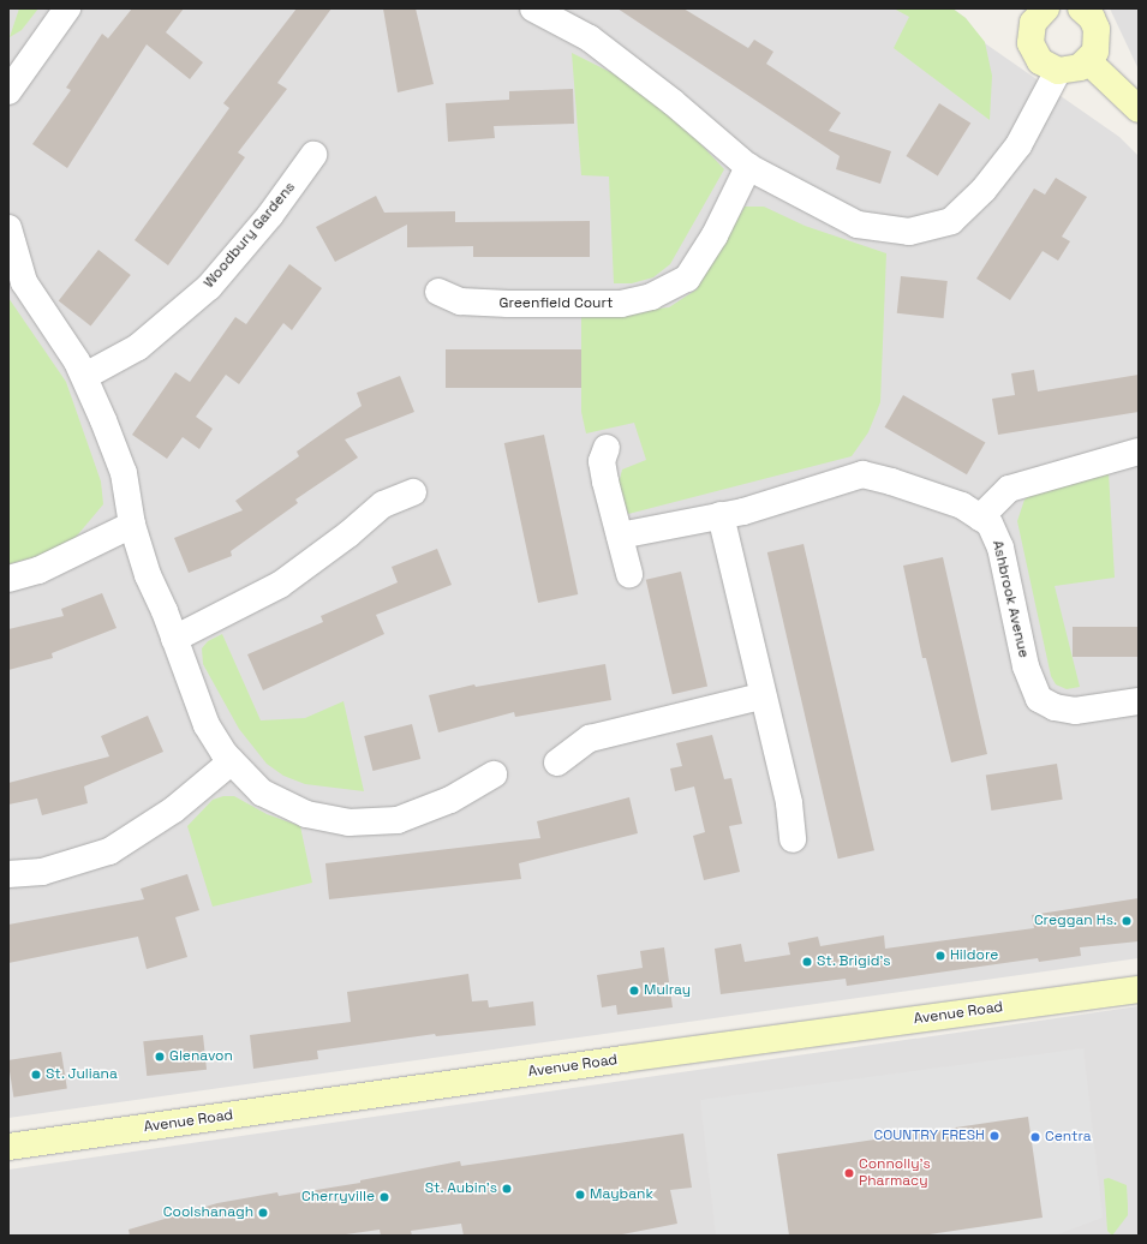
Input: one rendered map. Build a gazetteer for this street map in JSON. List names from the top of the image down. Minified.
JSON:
{"streets":{"street":["Woodbury Gardens","Greenfield Court","Ashbrook Avenue","Avenue Road"]},"places":["Creggan Hs.","Hildore","St. Brigid's","Mulray","Glenavon","St. Juliana","COUNTRY FRESH","Centra","Connolly's Pharmacy","St. Aubin's","Maybank","Cherryville","Coolshanagh"]}
